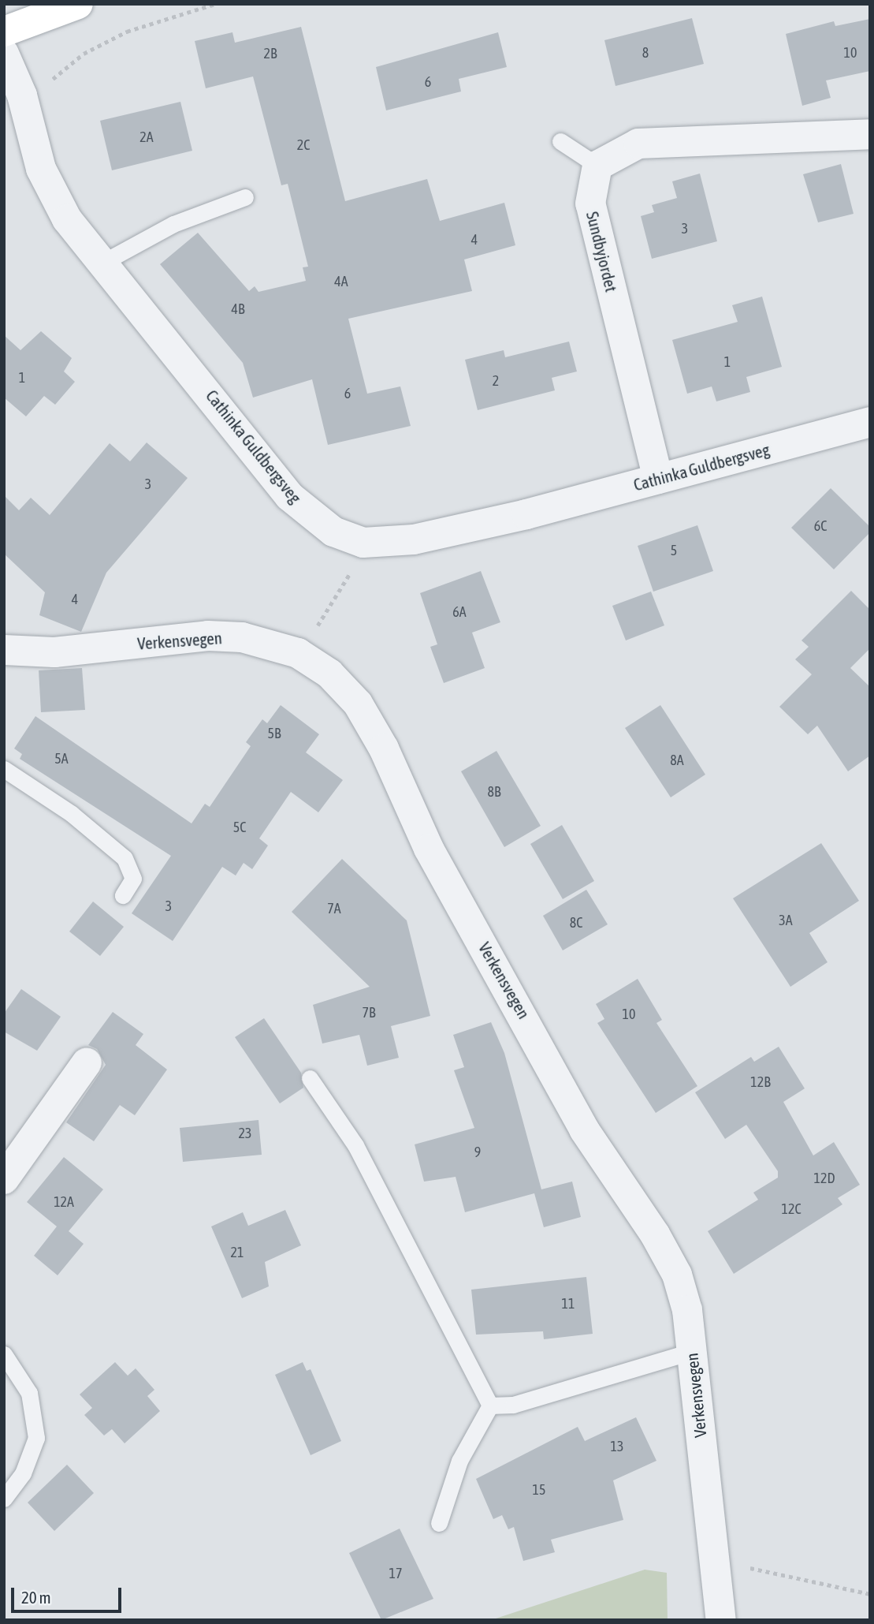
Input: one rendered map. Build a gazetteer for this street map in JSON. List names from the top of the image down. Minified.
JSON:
{"streets":{"street":["Sundbyjordet","Cathinka Guldbergsveg","Verkensvegen"]},"crossings":[["Sundbyjordet","Cathinka Guldbergsveg"]],"house_numbers":["8","10","2B","6","2A","2C","3","4","4A","4B","1","1","2","6","3","6C","5","4","6A","5B","5A","8A","8B","5C","3","7A","3A","8C","7B","10","12B","23","9","12D","12A","12C","21","11","13","15","17"],"scale_bar":"20 m"}
